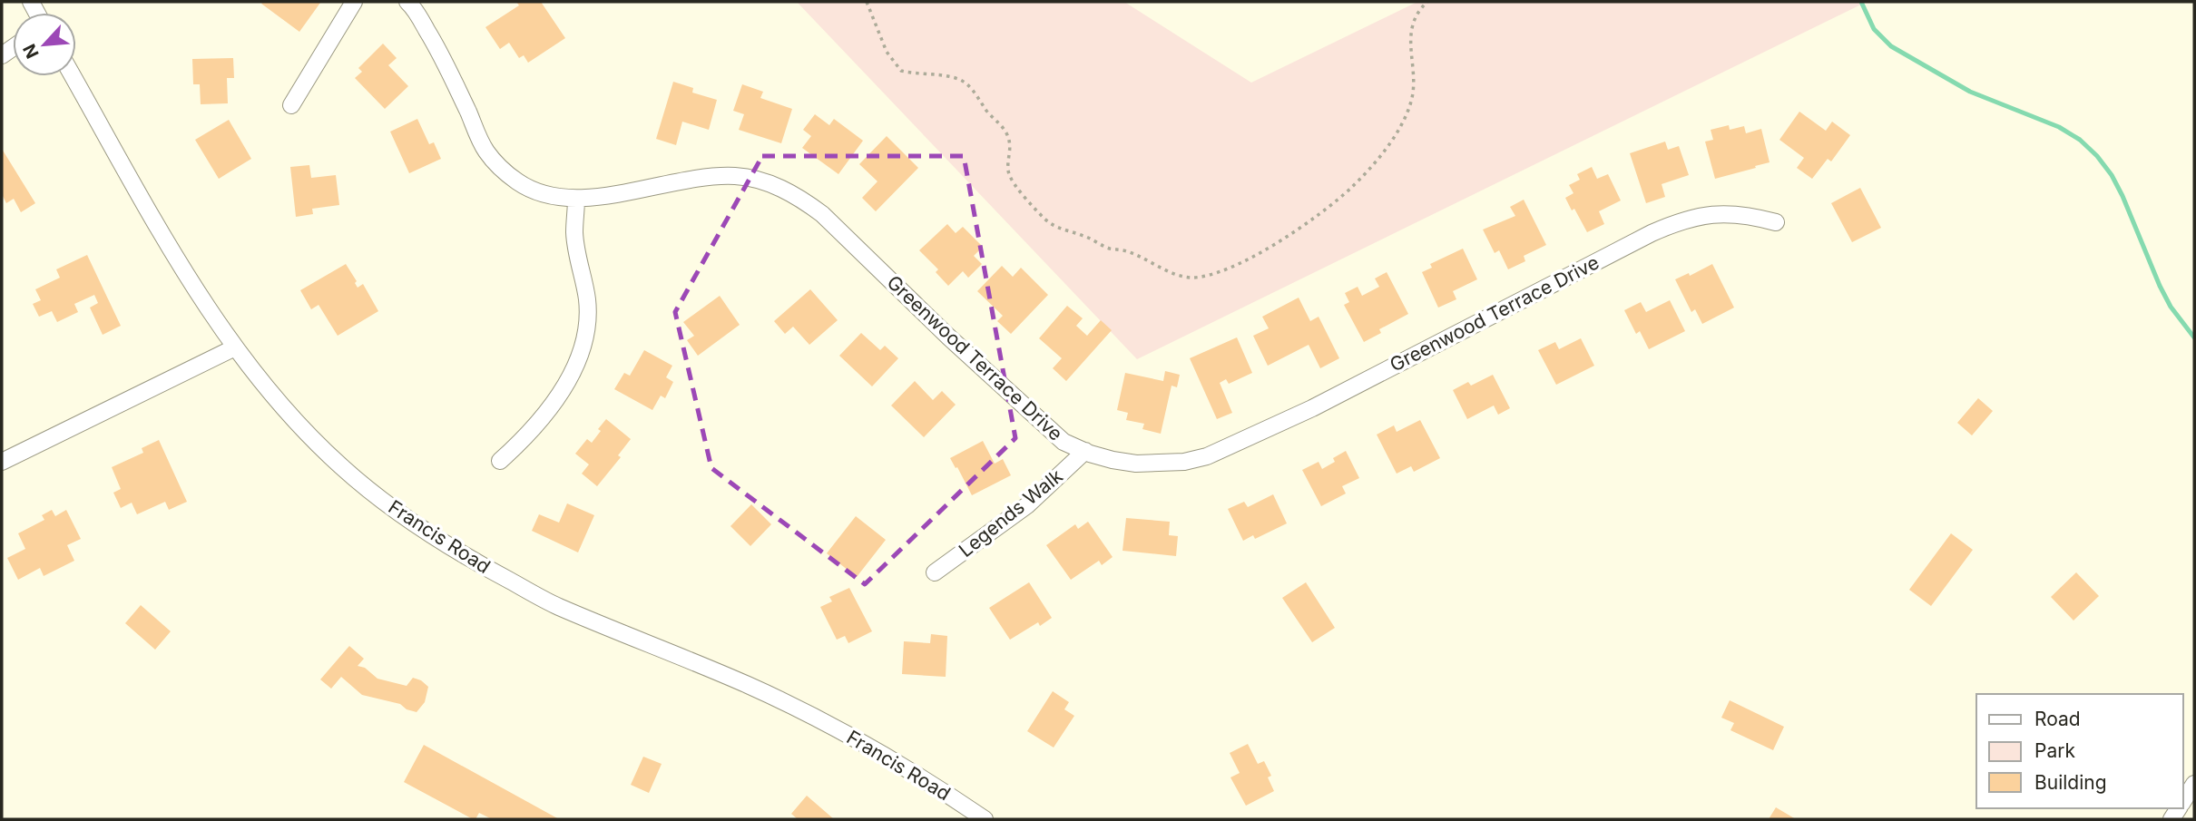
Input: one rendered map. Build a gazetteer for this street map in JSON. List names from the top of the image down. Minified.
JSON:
{"streets":{"street":["Greenwood Terrace Drive","Legends Walk","Francis Road"]},"crossings":[["Greenwood Terrace Drive","Legends Walk"]],"legend":["Road","Park","Building"],"north":"bottom left"}
